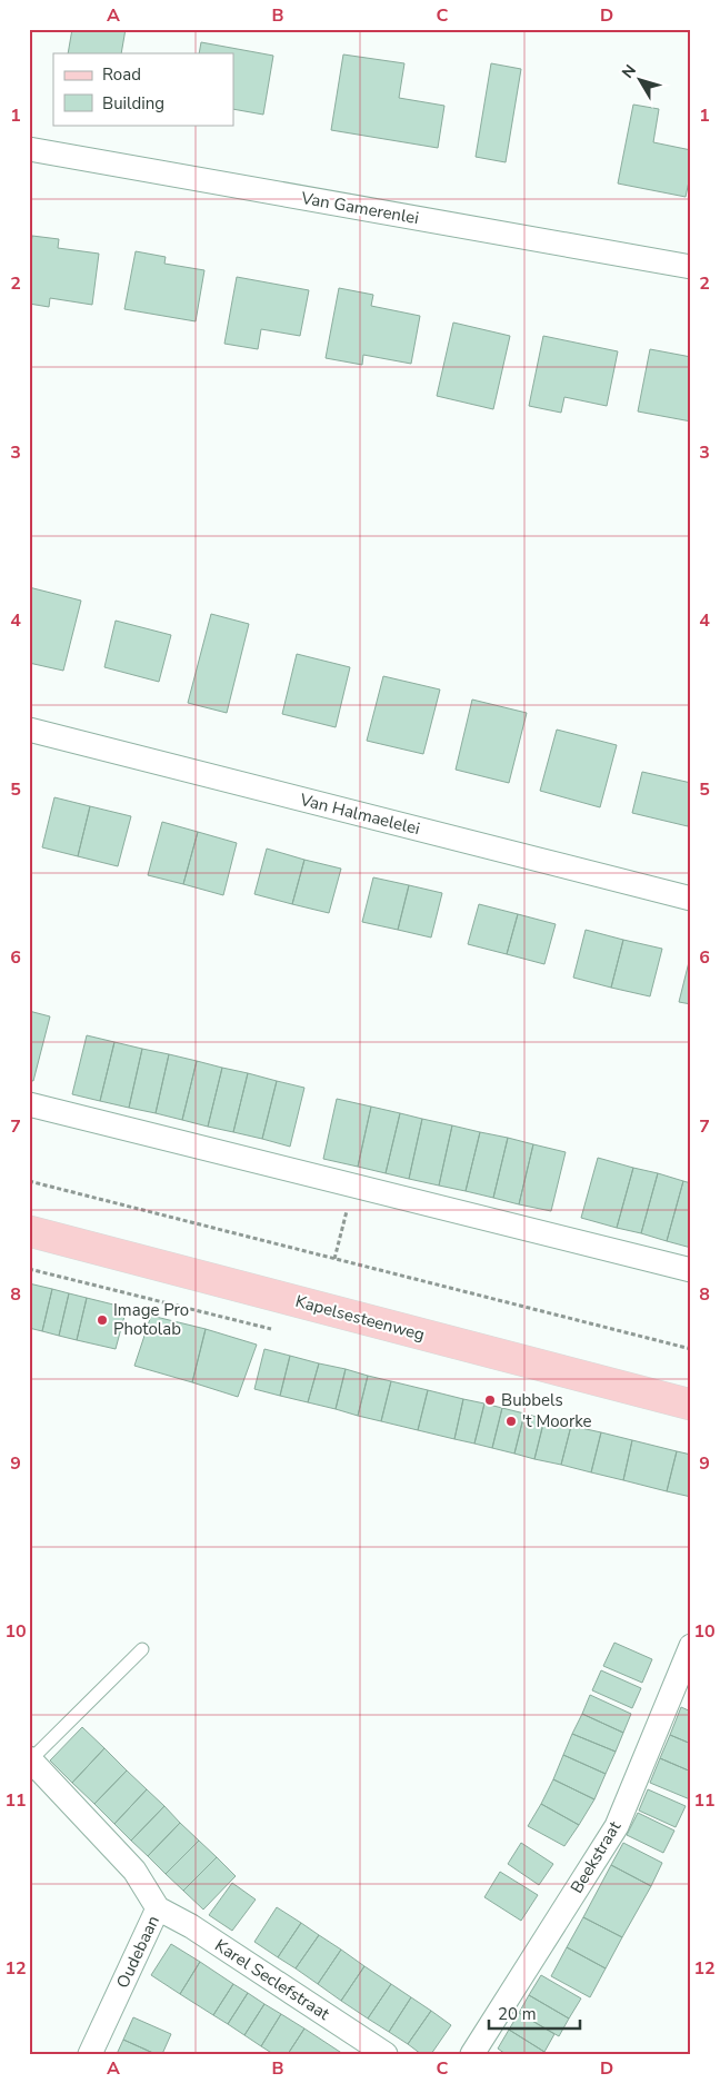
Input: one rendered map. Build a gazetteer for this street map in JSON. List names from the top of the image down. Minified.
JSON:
{"streets":{"main road":["Kapelsesteenweg"],"street":["Van Gamerenlei","Van Halmaelelei","Beekstraat","Oudebaan","Karel Seclefstraat"]},"crossings":[["Oudebaan","Karel Seclefstraat"]],"places":["Image Pro Photolab","Bubbels","'t Moorke"],"legend":["Road","Building"],"scale_bar":"20 m","north":"top left","grid":{"columns":["A","B","C","D"],"rows":["1","2","3","4","5","6","7","8","9","10","11","12"]}}
